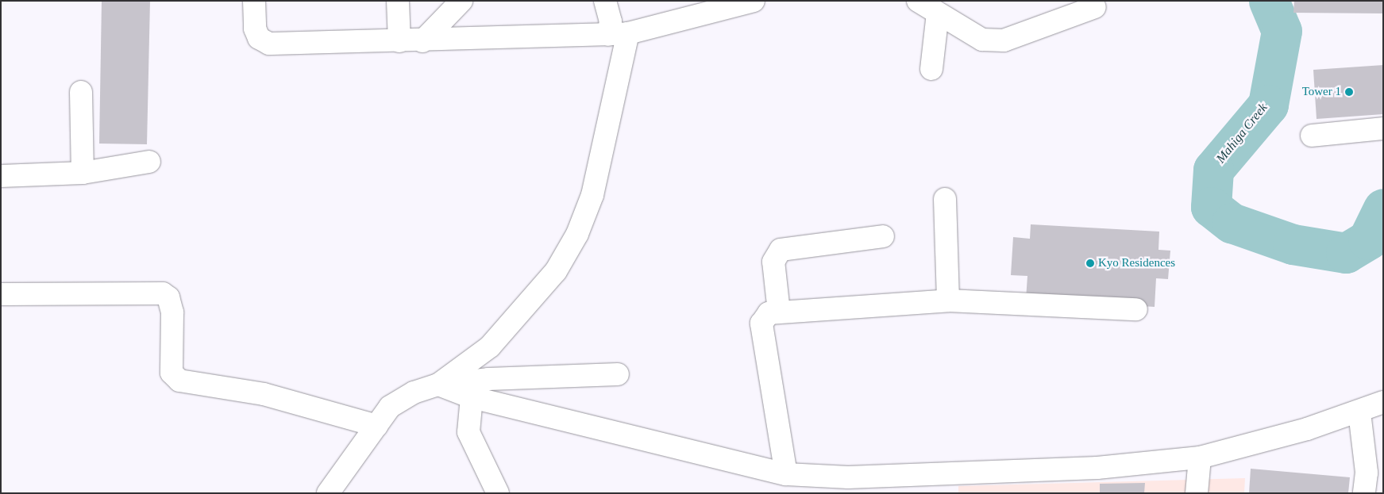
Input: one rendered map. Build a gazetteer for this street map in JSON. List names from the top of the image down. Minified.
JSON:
{"water":["Mahiga Creek"],"places":["Tower 1","Kyo Residences"]}
